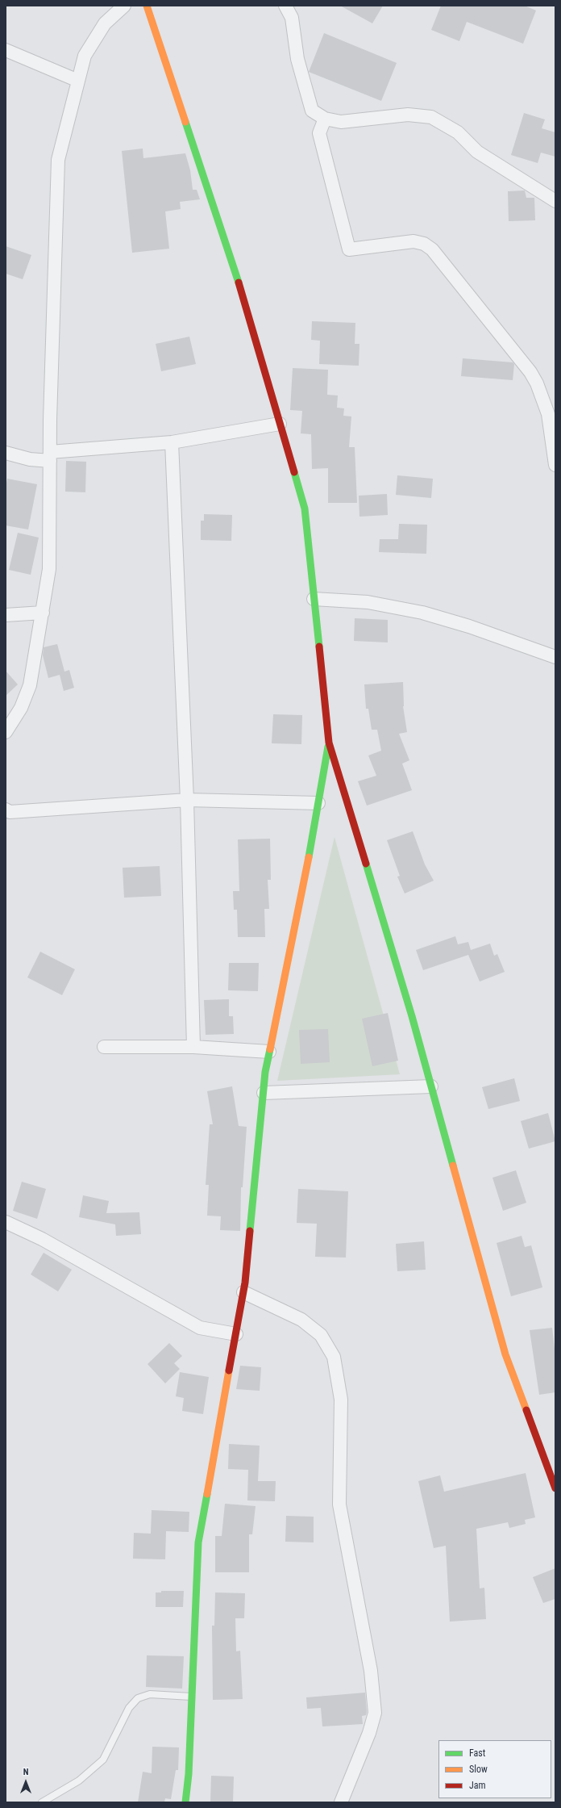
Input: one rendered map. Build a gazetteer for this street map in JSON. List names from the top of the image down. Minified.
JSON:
{"legend":["Fast","Slow","Jam"],"north":"top"}
